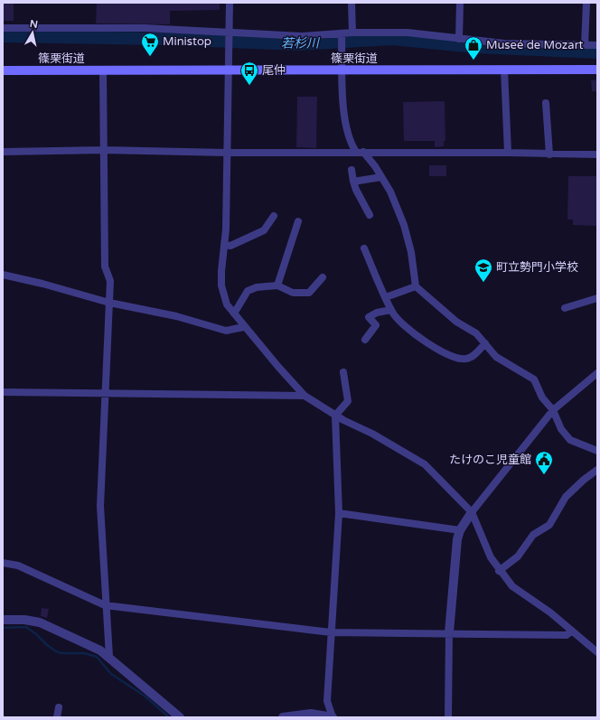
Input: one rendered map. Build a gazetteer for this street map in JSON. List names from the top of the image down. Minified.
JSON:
{"streets":{"main road":["篠栗街道"]},"water":["若杉川"],"places":{"supermarket":["Ministop"],"shop":["Museé de Mozart"],"bus stop":["尾仲"],"school or university":["町立勢門小学校"],"public building":["たけのこ児童館"]},"north":"top"}
